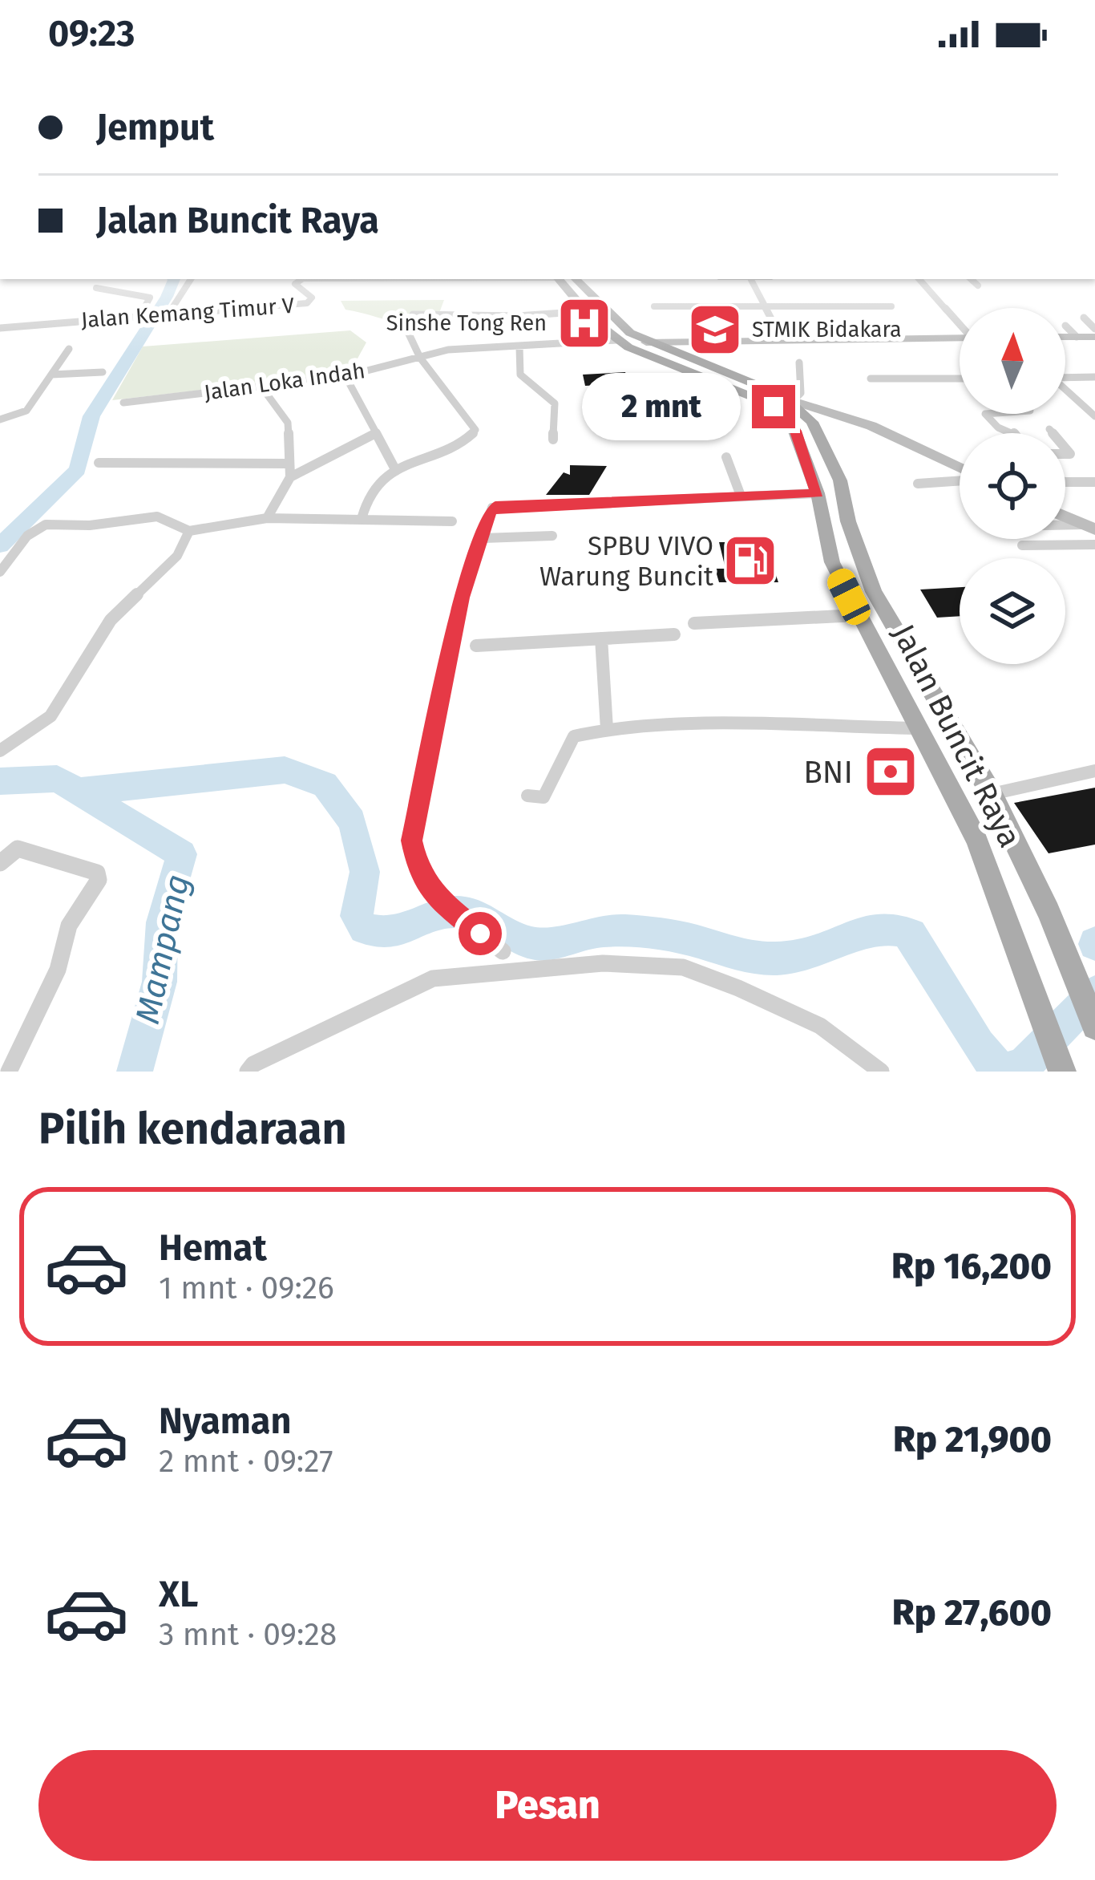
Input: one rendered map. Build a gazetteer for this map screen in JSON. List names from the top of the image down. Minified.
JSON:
{"streets":{"main road":["Jalan Buncit Raya"],"street":["Jalan Kemang Timur V","Jalan Loka Indah"]},"crossings":[["Jalan Loka Indah","Jalan Buncit Raya"]],"water":["Mampang"],"places":{"hospital":["Sinshe Tong Ren"],"school or university":["STMIK Bidakara"],"fuel station":["SPBU VIVO Warung Buncit"],"bank":["BNI"]},"north":"top","page":{"status":"09:23","banner":["Jemput","Jalan Buncit Raya"],"bubble":"2 mnt","heading":"Pilih kendaraan","list":[{"name":"Hemat","note":"1 mnt · 09:26","value":"Rp 16,200"},{"name":"Nyaman","note":"2 mnt · 09:27","value":"Rp 21,900"},{"name":"XL","note":"3 mnt · 09:28","value":"Rp 27,600"}],"buttons":"Pesan"}}
